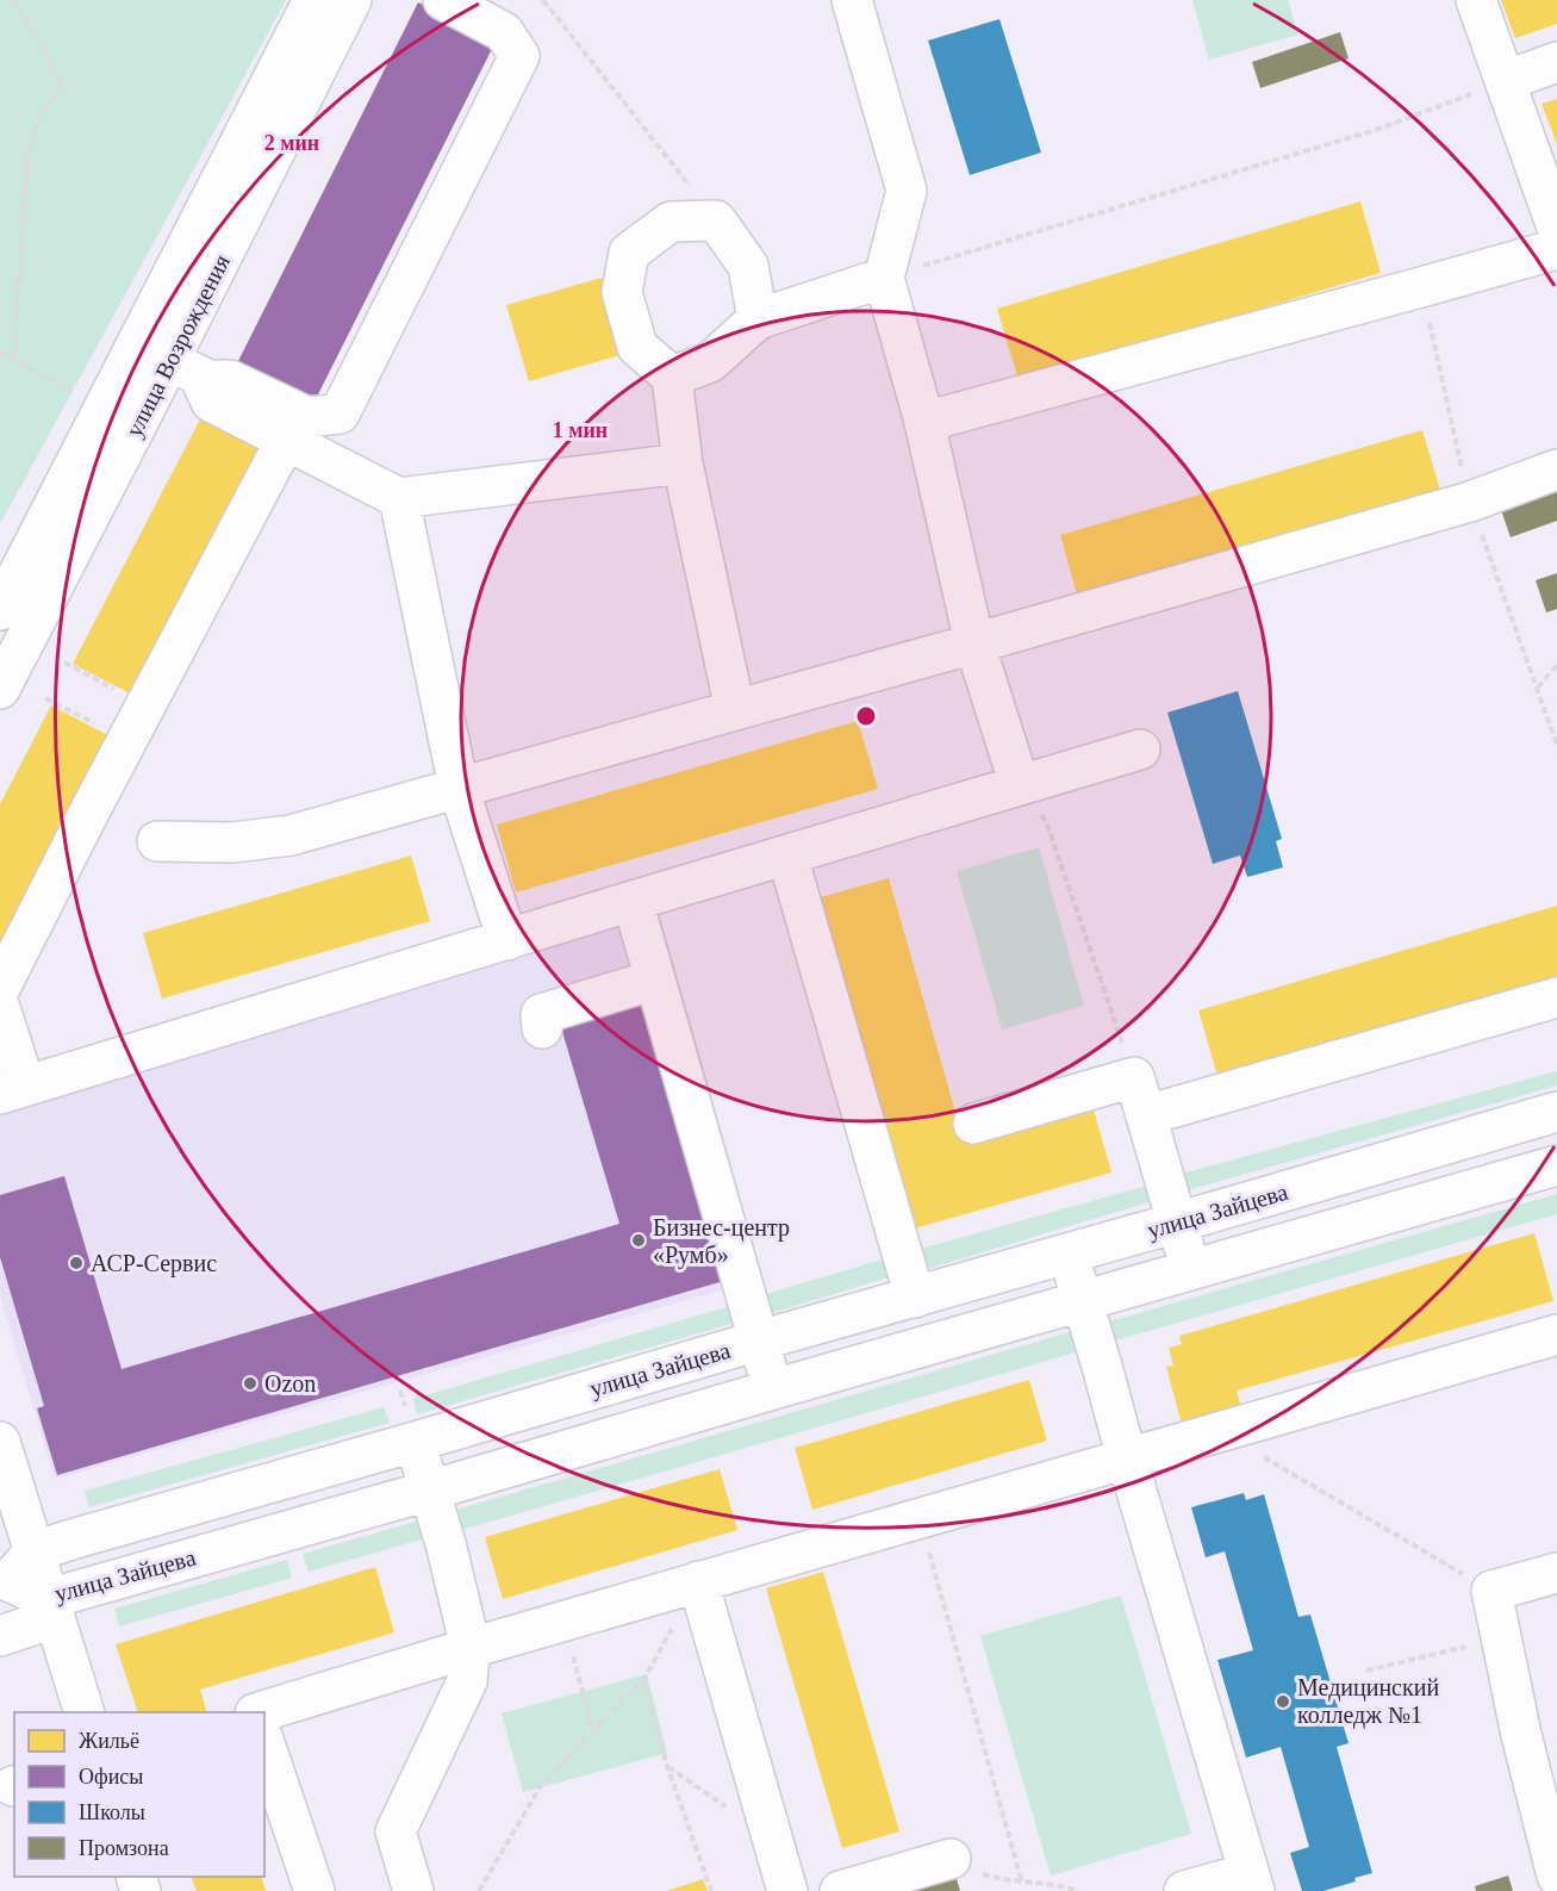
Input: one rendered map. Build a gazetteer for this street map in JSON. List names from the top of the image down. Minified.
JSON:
{"streets":{"street":["улица Возрождения","улица Зайцева"]},"places":["Бизнес-центр «Румб»","АСР-Сервис","Ozon","Медицинский колледж №1"],"legend":["Жильё","Офисы","Школы","Промзона"],"rings":["2 мин","1 мин"]}
